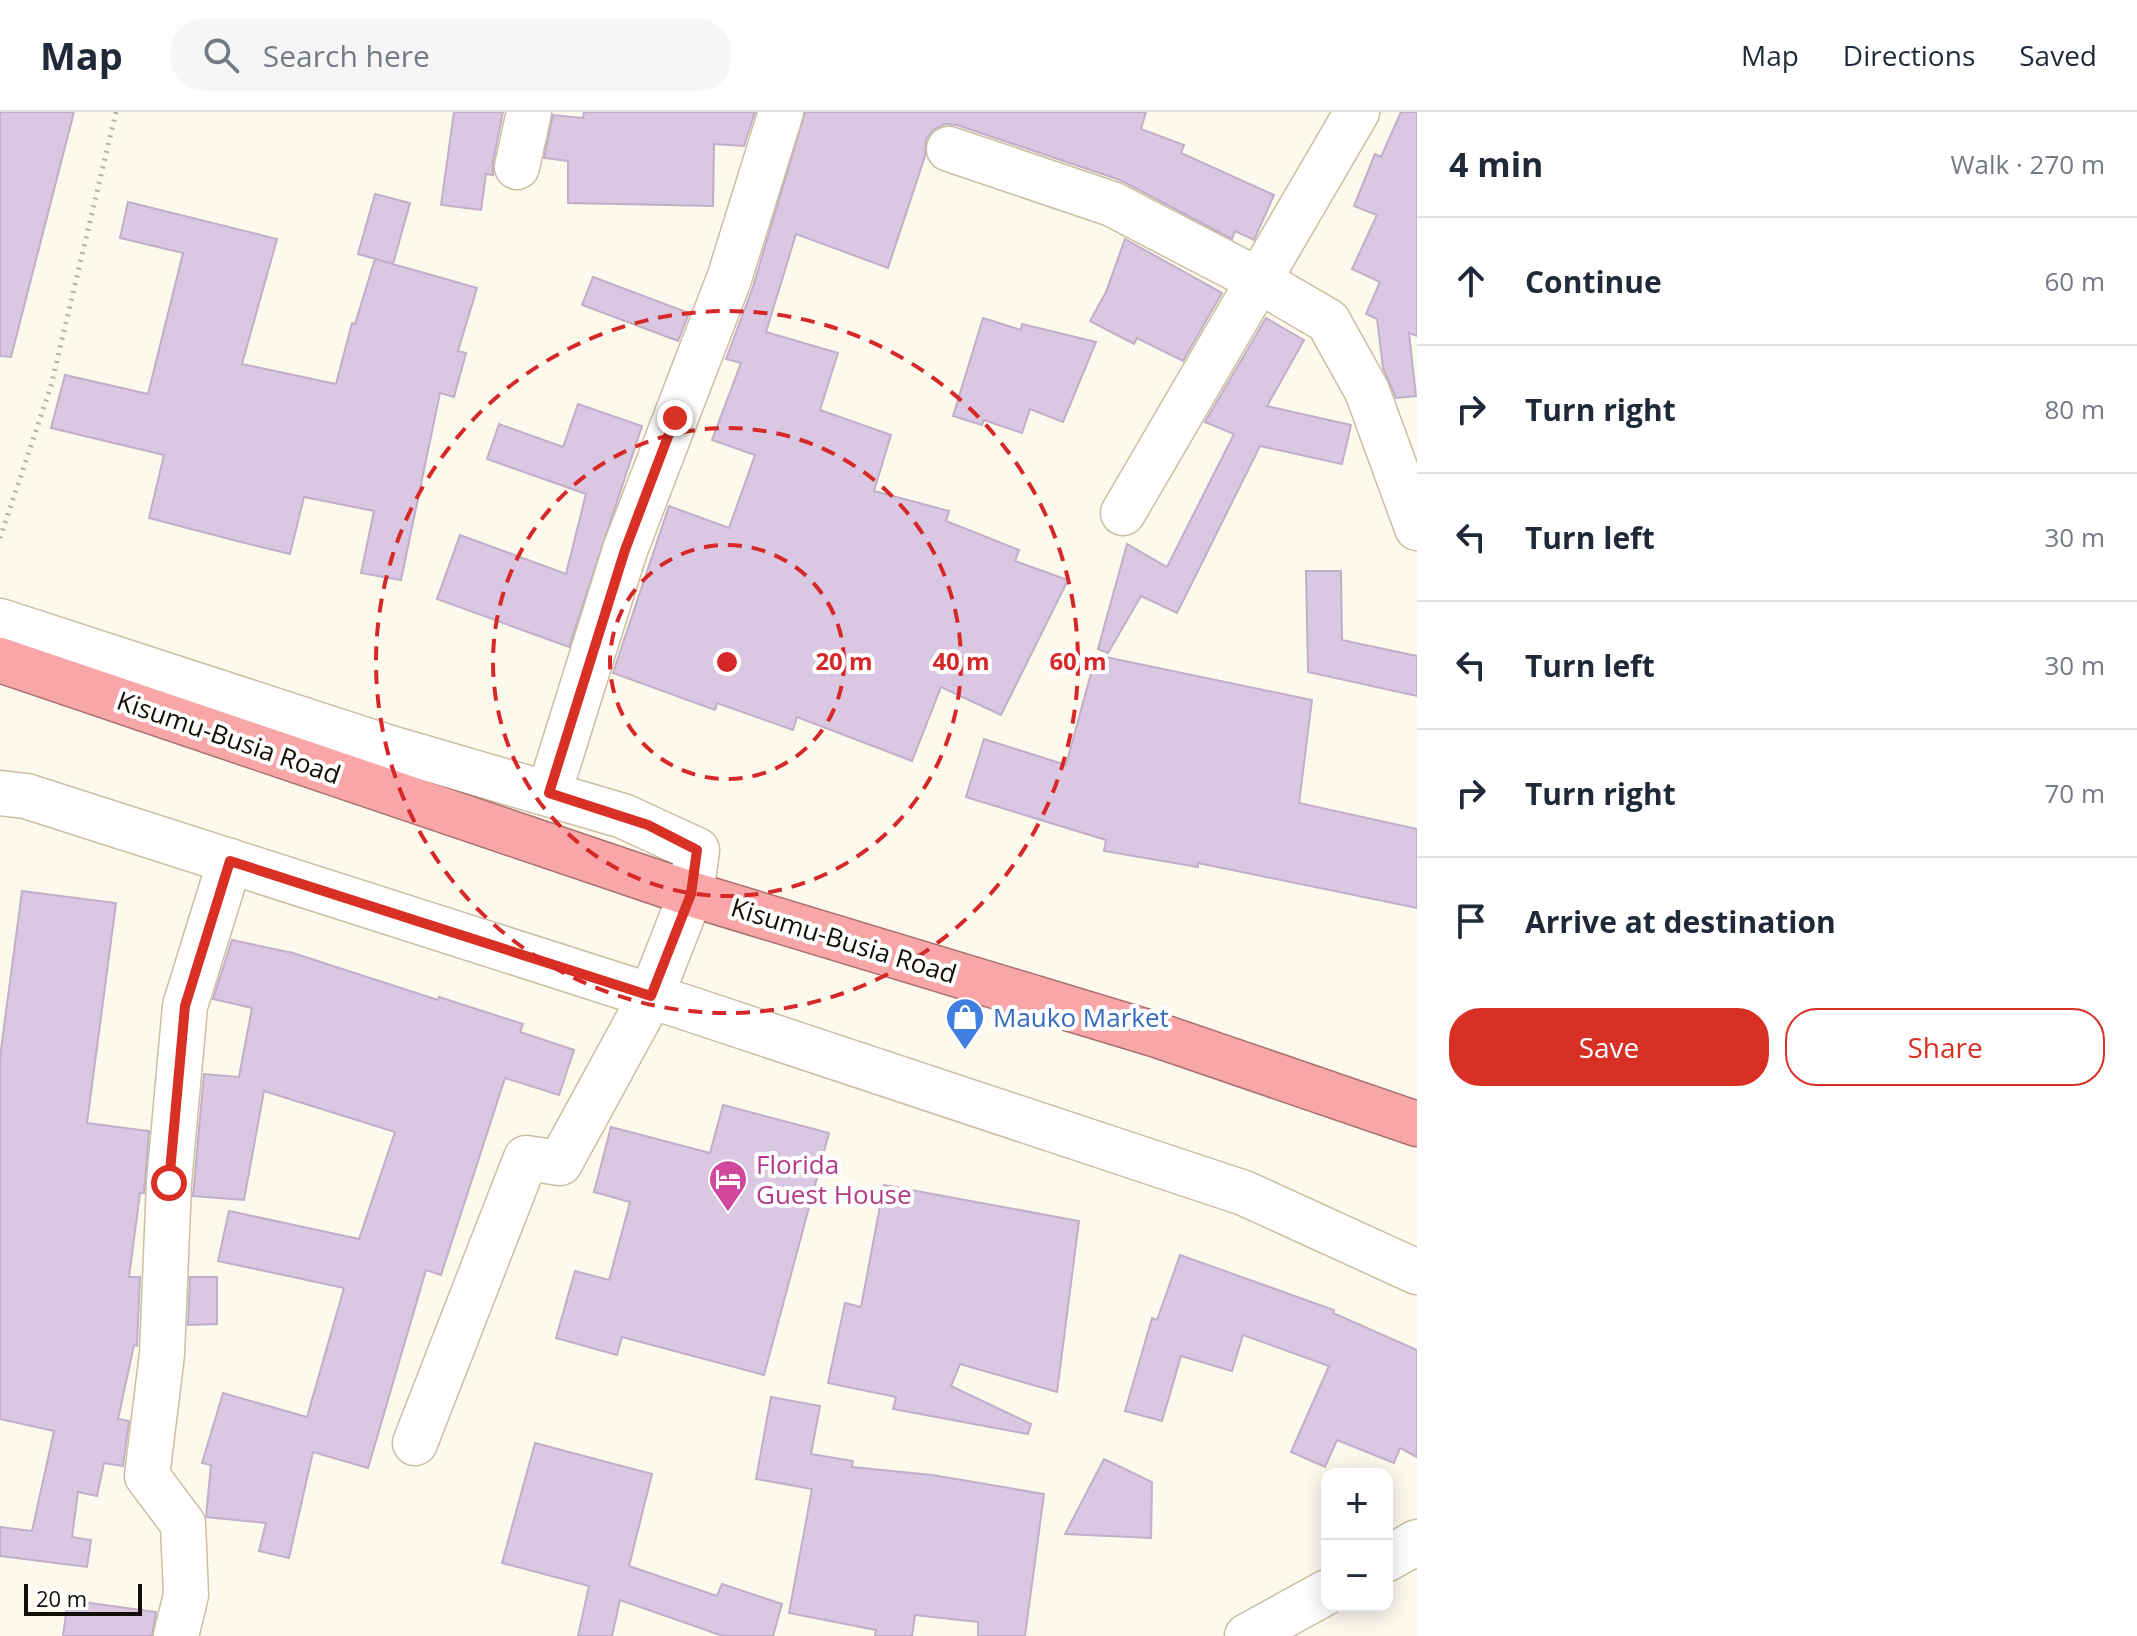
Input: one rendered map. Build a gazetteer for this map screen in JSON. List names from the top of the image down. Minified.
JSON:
{"streets":{"highway":["Kisumu-Busia Road"]},"places":{"shop":["Mauko Market"],"hotel":["Florida Guest House"]},"scale_bar":"20 m","page":{"header":"Map","search":"Search here","nav":["Map","Directions","Saved"],"heading":["4 min","Walk · 270 m"],"list":[["Continue","60 m"],["Turn right","80 m"],["Turn left","30 m"],["Turn left","30 m"],["Turn right","70 m"],"Arrive at destination"],"buttons":["Save","Share"],"map_buttons":["+","−"],"scale":"20 m"},"rings":["20 m","40 m","60 m"]}
